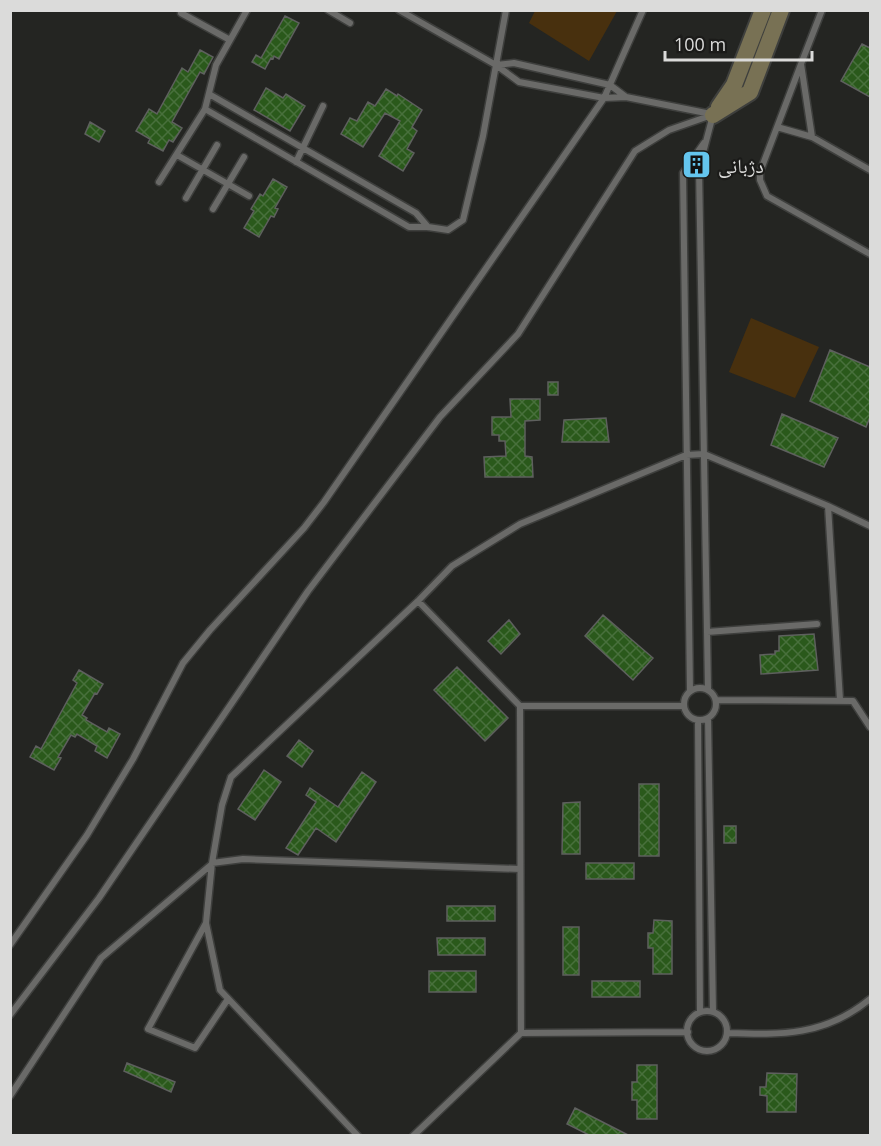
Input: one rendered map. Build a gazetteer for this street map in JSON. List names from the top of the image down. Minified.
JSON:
{"places":{"building":["دژبانی"]},"scale_bar":"100 m"}
